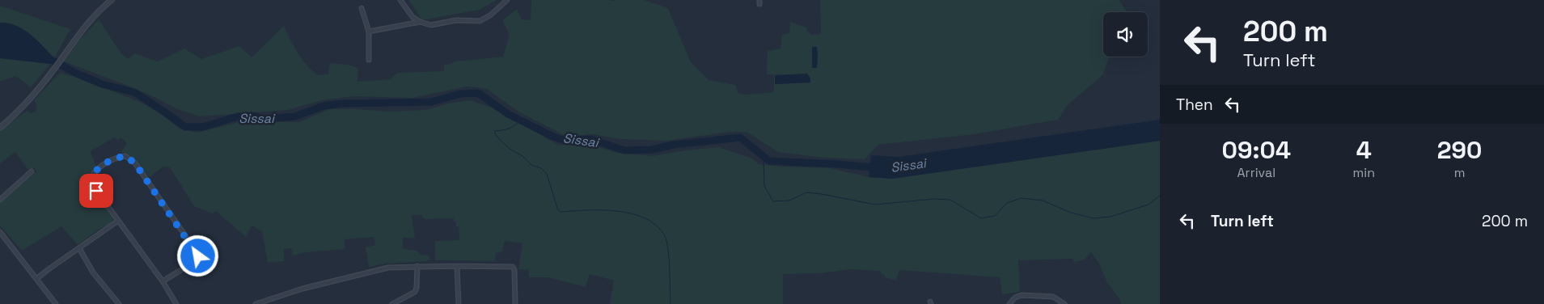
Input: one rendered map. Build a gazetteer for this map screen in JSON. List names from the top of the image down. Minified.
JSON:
{"water":["Sissai"],"page":{"turn":["200 m","Turn left"],"then":"Then","eta":["09:04","Arrival","4","min","290","m"],"list":[{"name":"Turn left","value":"200 m"}]}}
